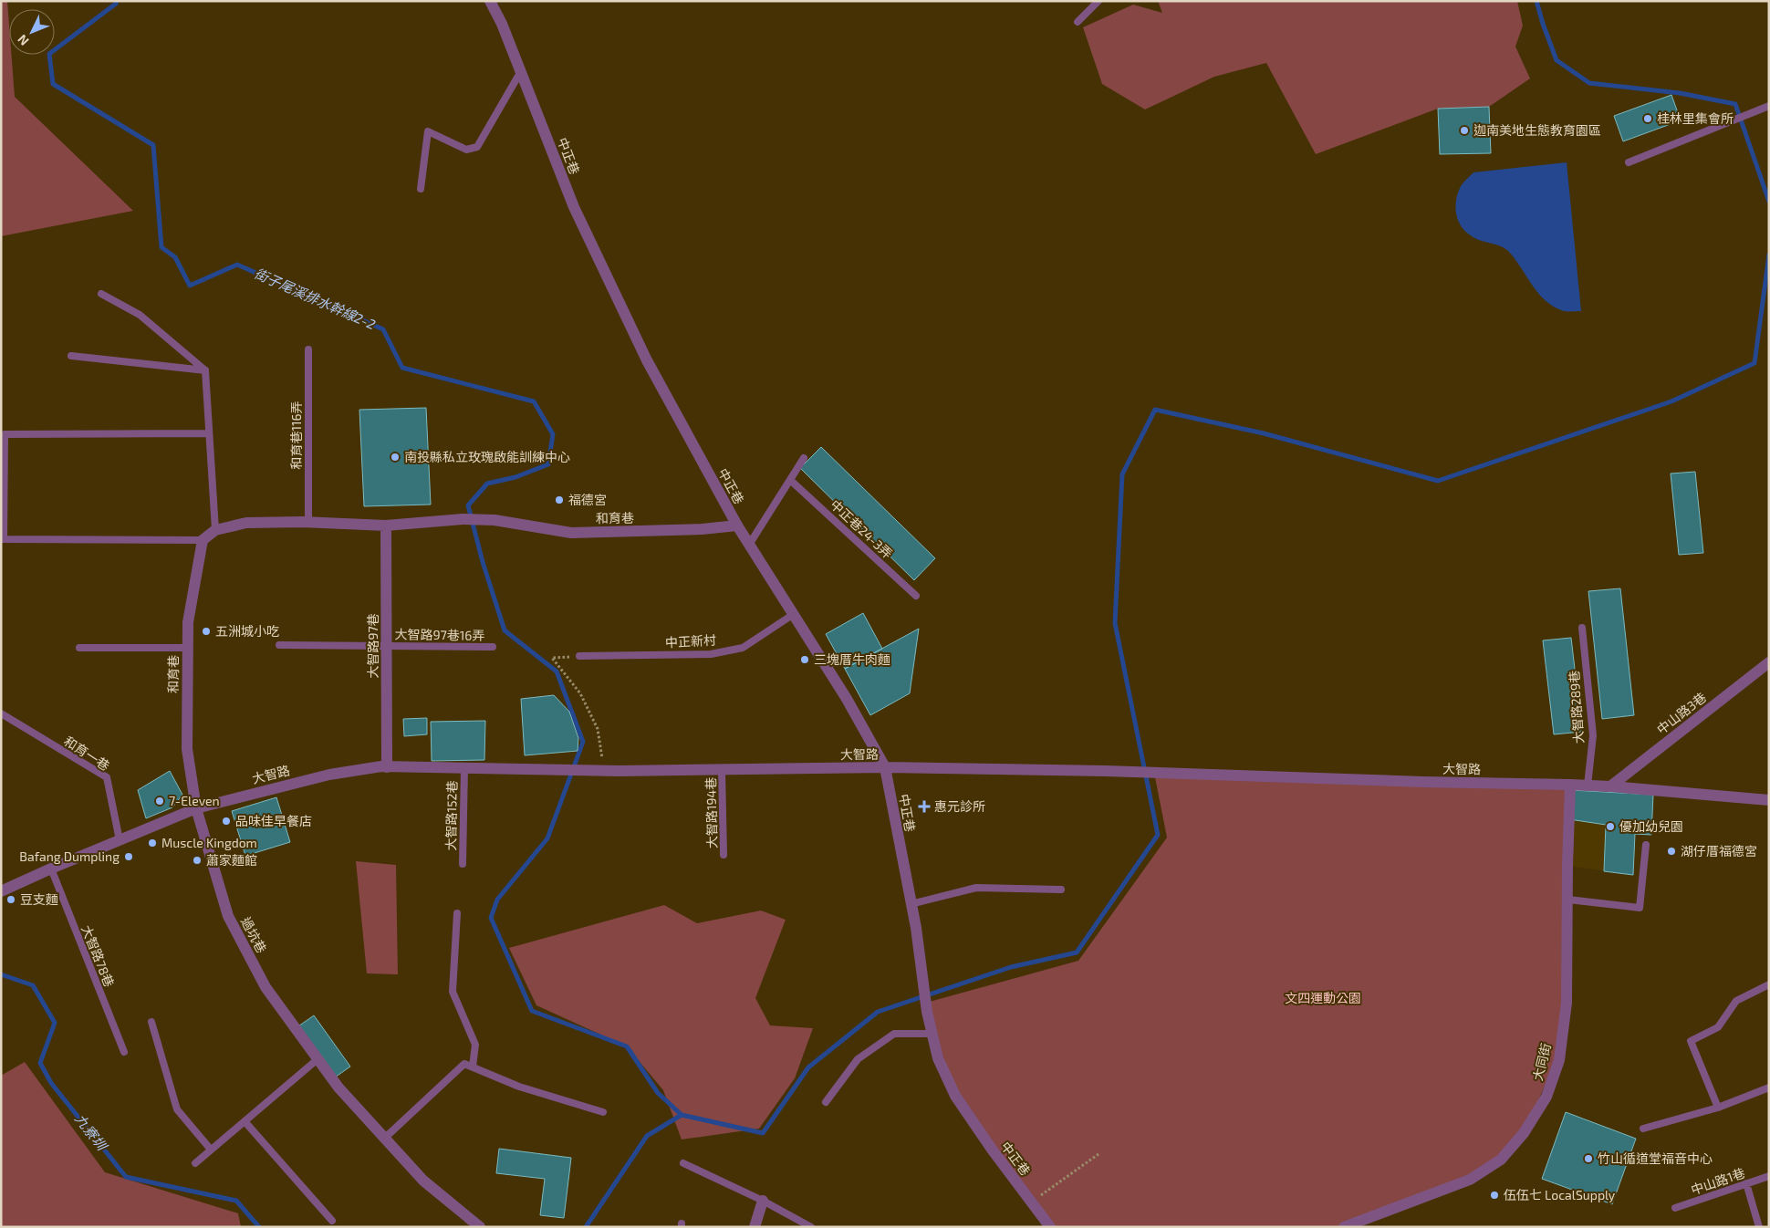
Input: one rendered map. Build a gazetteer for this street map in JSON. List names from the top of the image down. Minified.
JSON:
{"streets":{"street":["中正巷","和育巷","大智路97巷","中山路3巷","大智路","過坑巷","大同街"],"lane":["和育巷116弄","中正巷24-3弄","大智路97巷16弄","中正新村","大智路289巷","和育一巷","大智路194巷","大智路152巷","大智路78巷","中山路1巷"]},"crossings":[["中正巷","和育巷"],["中正巷","中正新村"],["中正巷","大智路"],["和育巷","大智路97巷"],["和育巷","大智路"],["和育巷","過坑巷"],["大智路97巷16弄","大智路97巷"],["大智路97巷","大智路"],["大智路289巷","大智路"],["中山路3巷","大智路"],["和育一巷","大智路"],["大智路","大智路194巷"],["大智路","大智路152巷"],["大智路","過坑巷"],["大智路","大智路78巷"],["大智路","大同街"]],"water":["街子尾溪排水幹線2-2","九寮圳"],"parks":["文四運動公園"],"places":{"other":["桂林里集會所","迦南美地生態教育園區","南投縣私立玫瑰啟能訓練中心","福德宮","五洲城小吃","三塊厝牛肉麵","7-Eleven","品味佳早餐店","優加幼兒園","Muscle Kingdom","湖仔厝福德宮","Bafang Dumpling","蕭家麵館","豆支麵","竹山循道堂福音中心","伍伍七 LocalSupply"],"health":["惠元診所"]},"north":"bottom left"}
